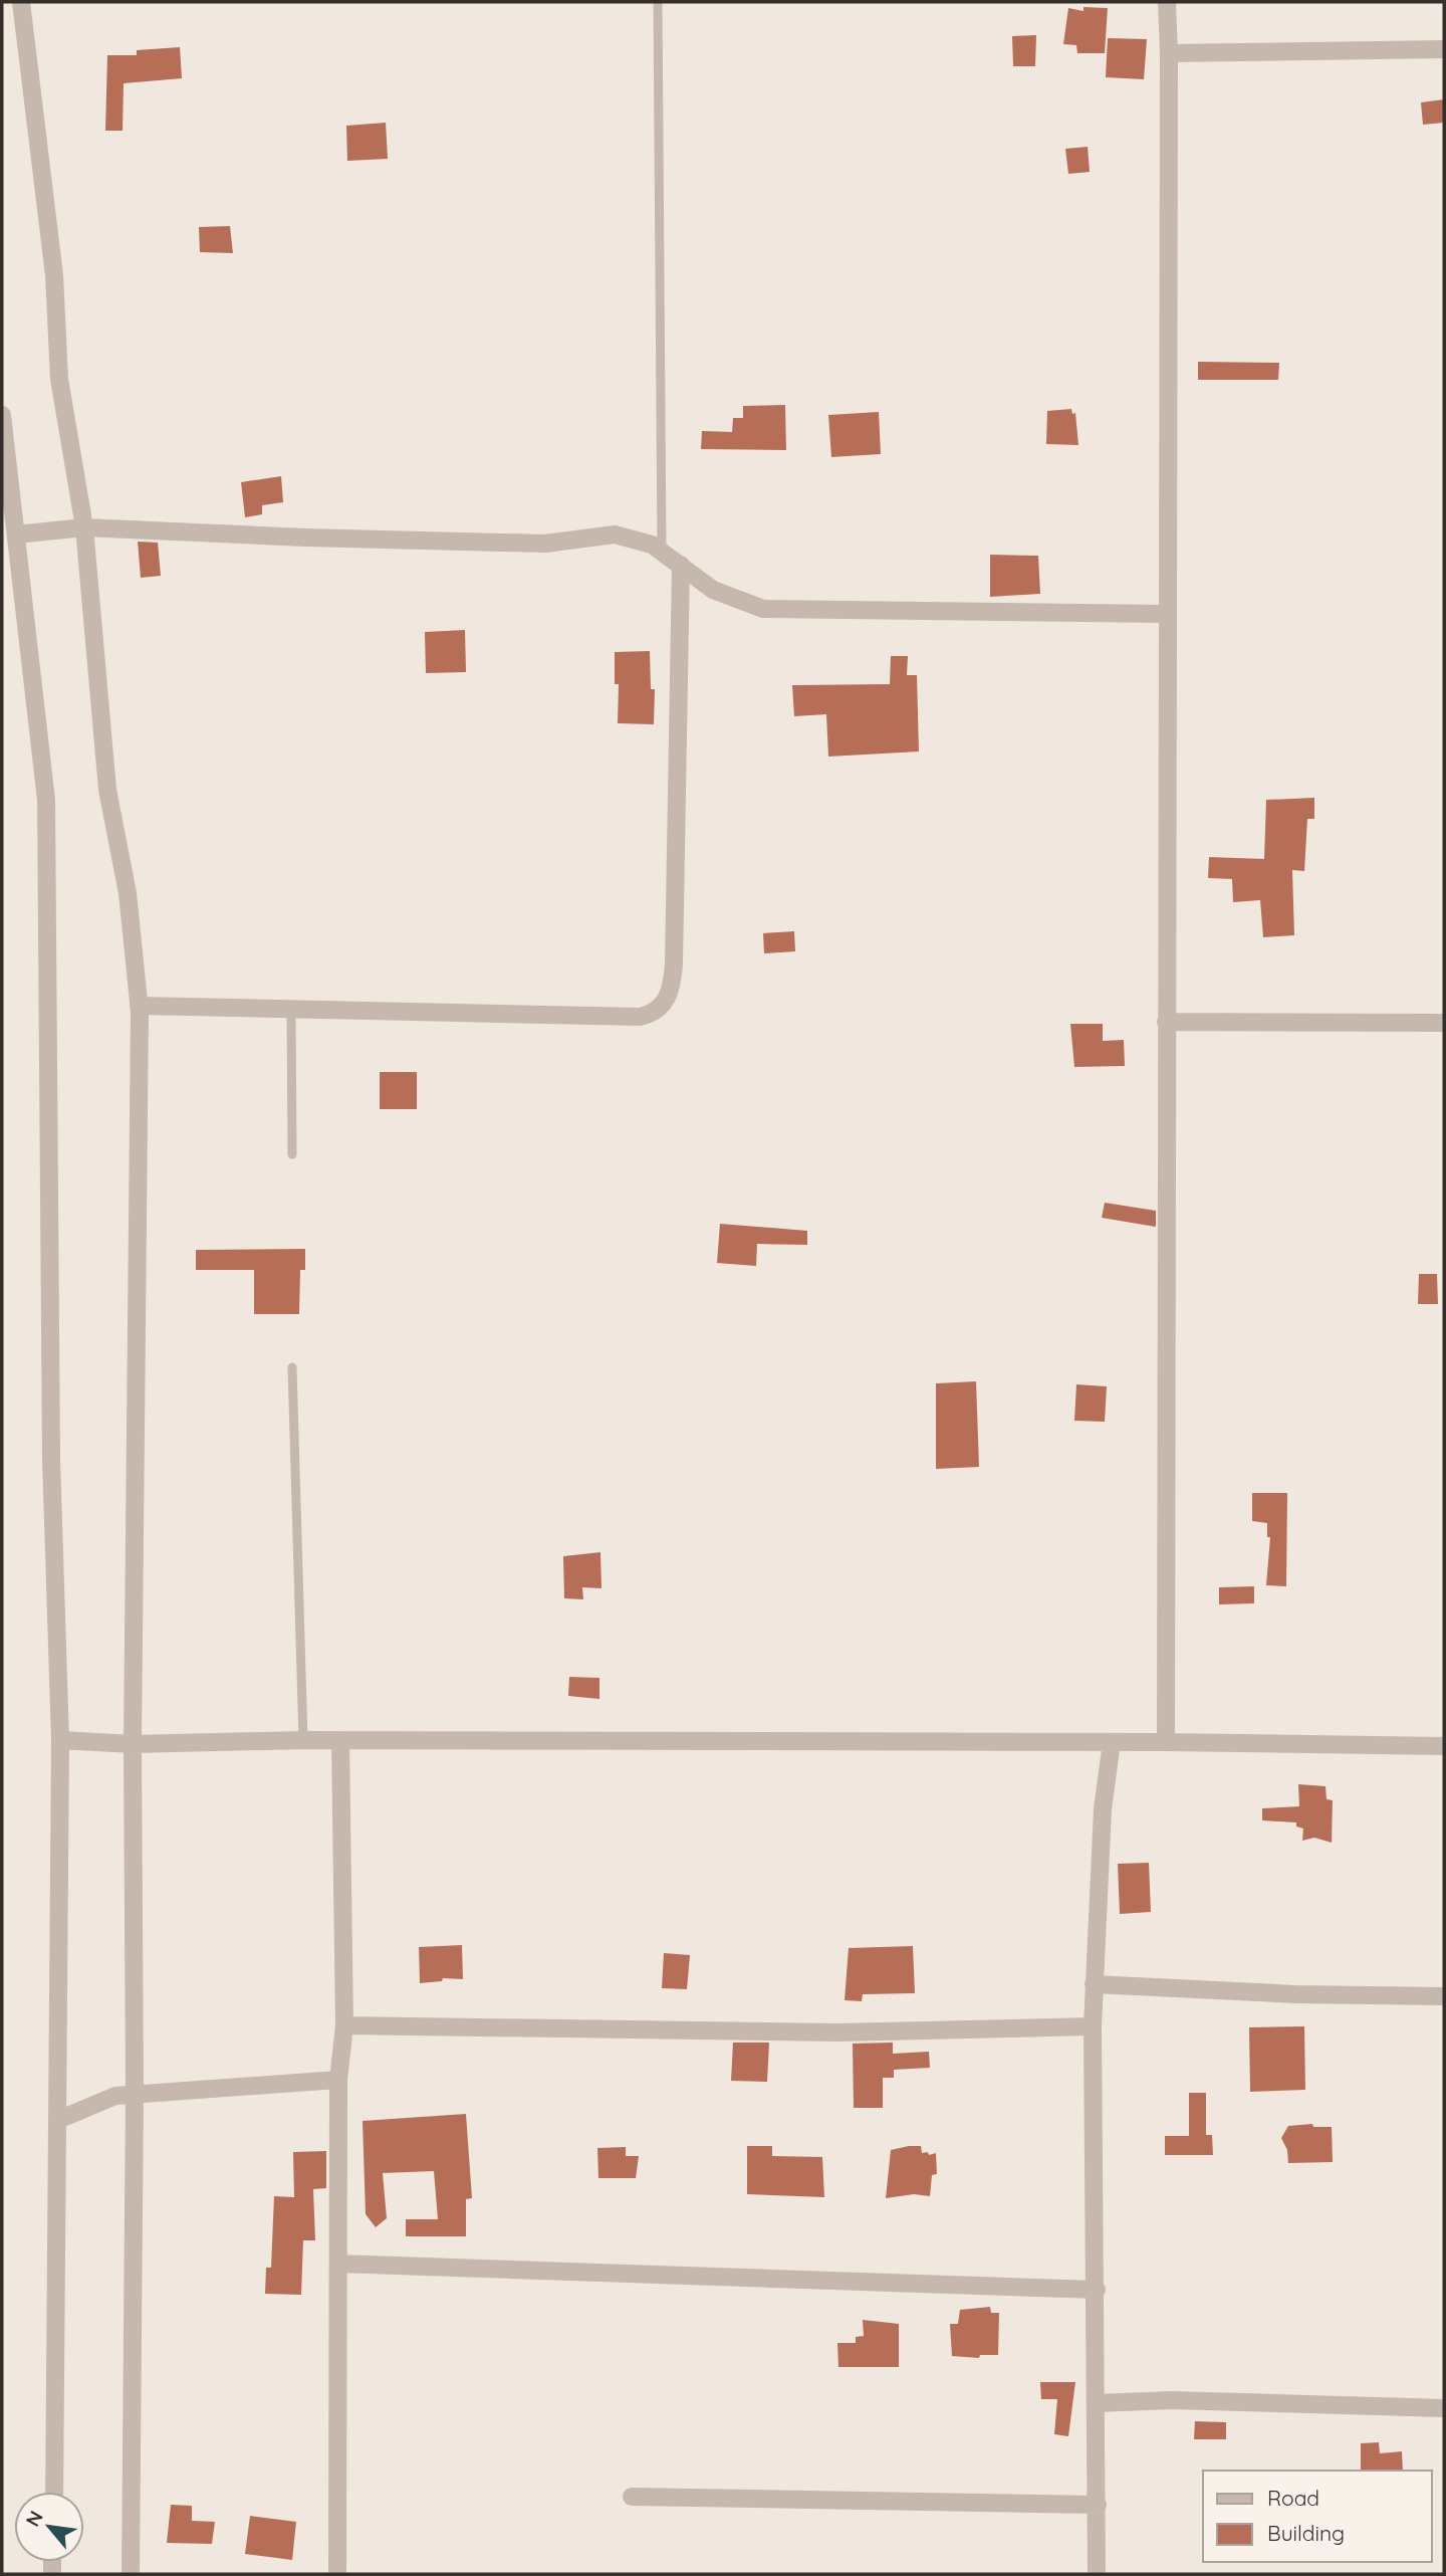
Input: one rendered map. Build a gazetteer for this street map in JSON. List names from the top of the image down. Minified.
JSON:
{"legend":["Road","Building"],"north":"top left"}
